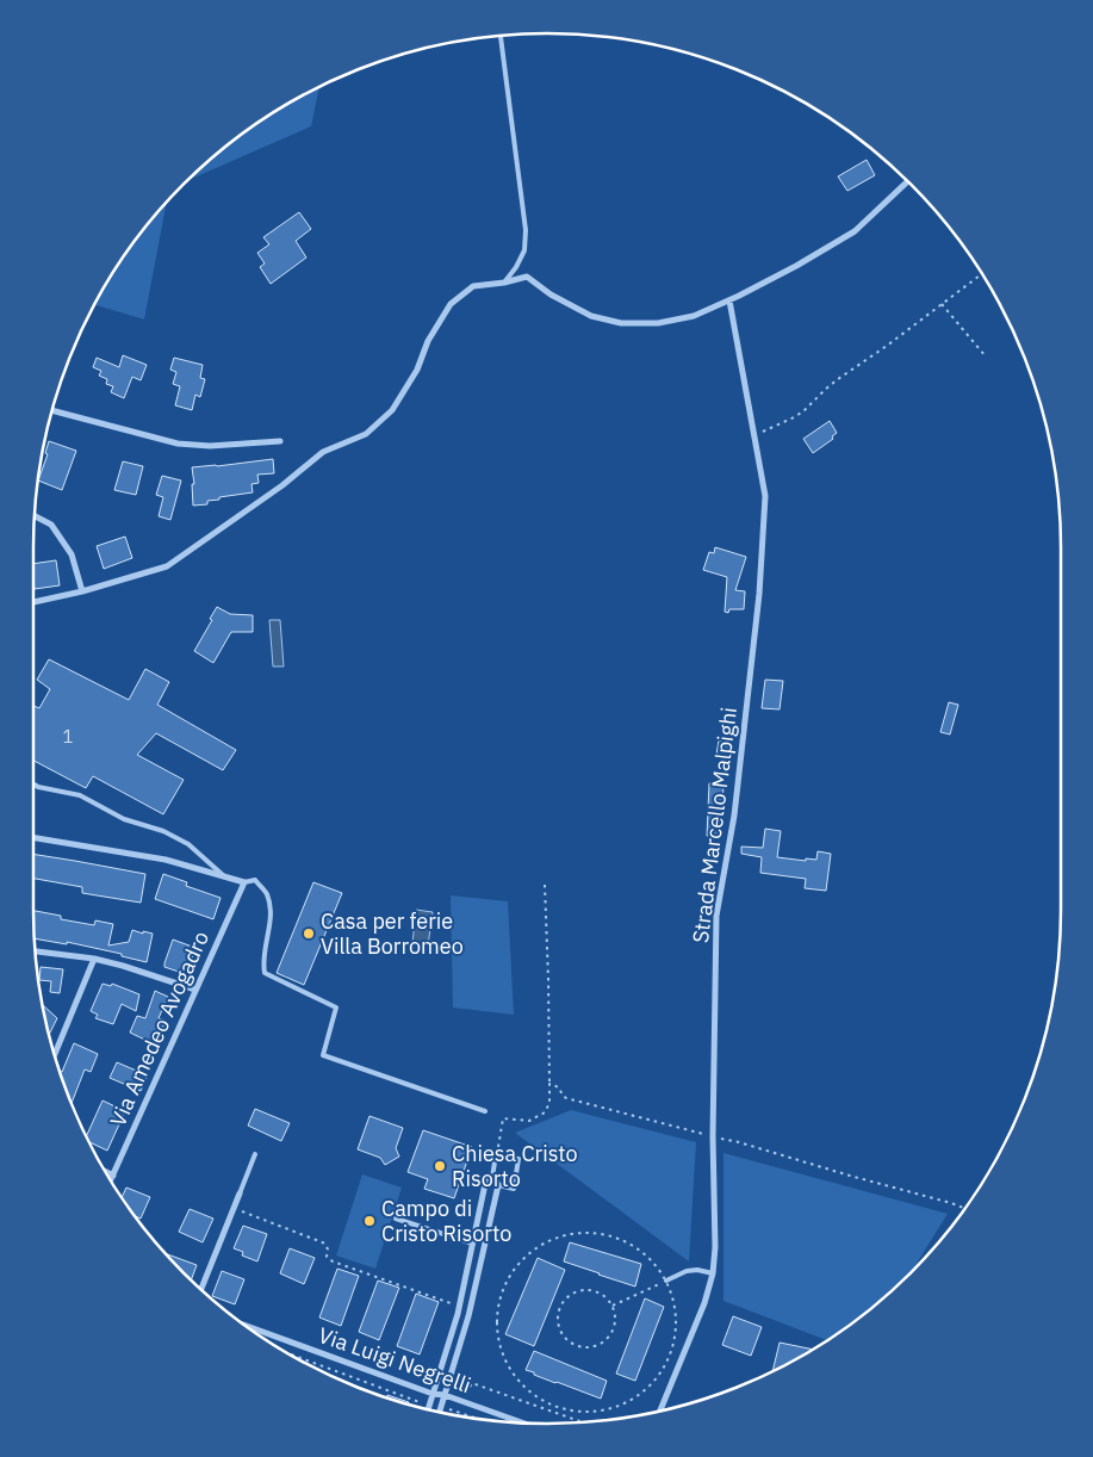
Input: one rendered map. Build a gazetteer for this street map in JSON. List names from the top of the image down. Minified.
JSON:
{"streets":{"street":["Strada Marcello Malpighi","Via Amedeo Avogadro","Via Luigi Negrelli"]},"places":["Casa per ferie Villa Borromeo","Chiesa Cristo Risorto","Campo di Cristo Risorto"],"house_numbers":["1"]}
